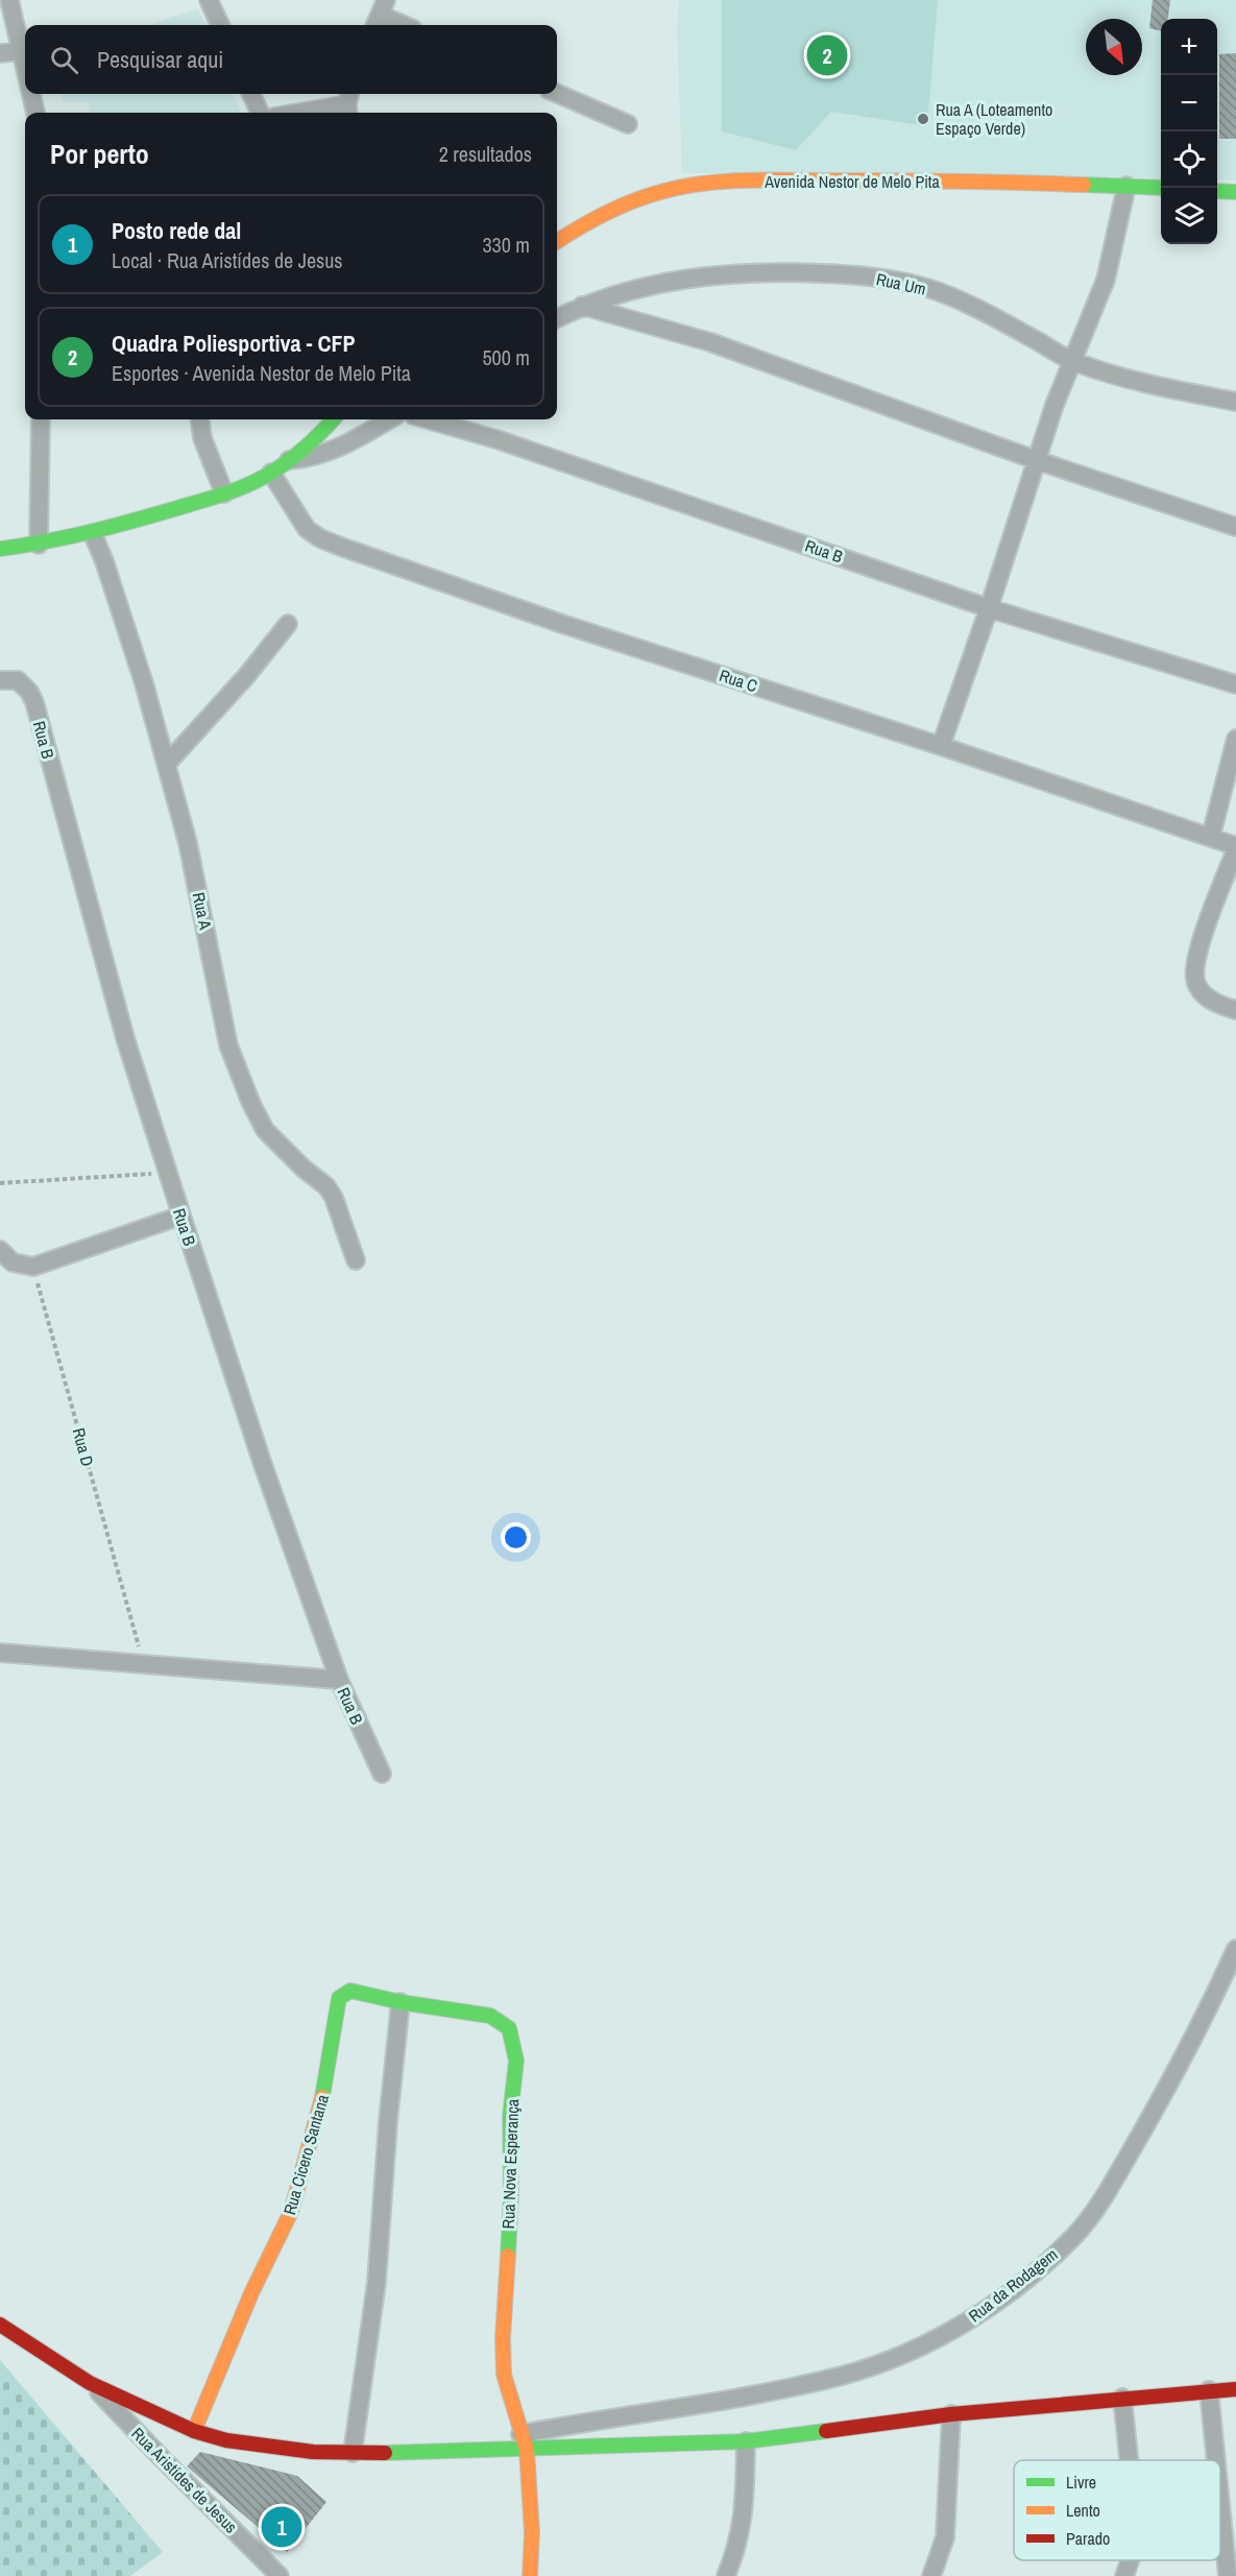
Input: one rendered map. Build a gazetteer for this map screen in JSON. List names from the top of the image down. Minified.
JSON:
{"streets":{"main road":["Avenida Nestor de Melo Pita","Rua Cícero Santana","Rua Nova Esperança"],"street":["Rua Um","Rua B","Rua C","Rua A","Rua da Rodagem","Rua Aristídes de Jesus"],"path":["Rua D"]},"crossings":[["Rua Cícero Santana","Rua Nova Esperança"],["Rua Nova Esperança","Rua da Rodagem"]],"places":["Rua A (Loteamento Espaço Verde)"],"legend":["Livre","Lento","Parado"],"north":"bottom right","page":{"map_buttons":["+","−"],"search":"Pesquisar aqui","pins":["2","1"],"heading":["Por perto","2 resultados"],"list":[{"mark":"1","name":"Posto rede dal","note":"Local · Rua Aristídes de Jesus","value":"330 m"},{"mark":"2","name":"Quadra Poliesportiva - CFP","note":"Esportes · Avenida Nestor de Melo Pita","value":"500 m"}]}}
